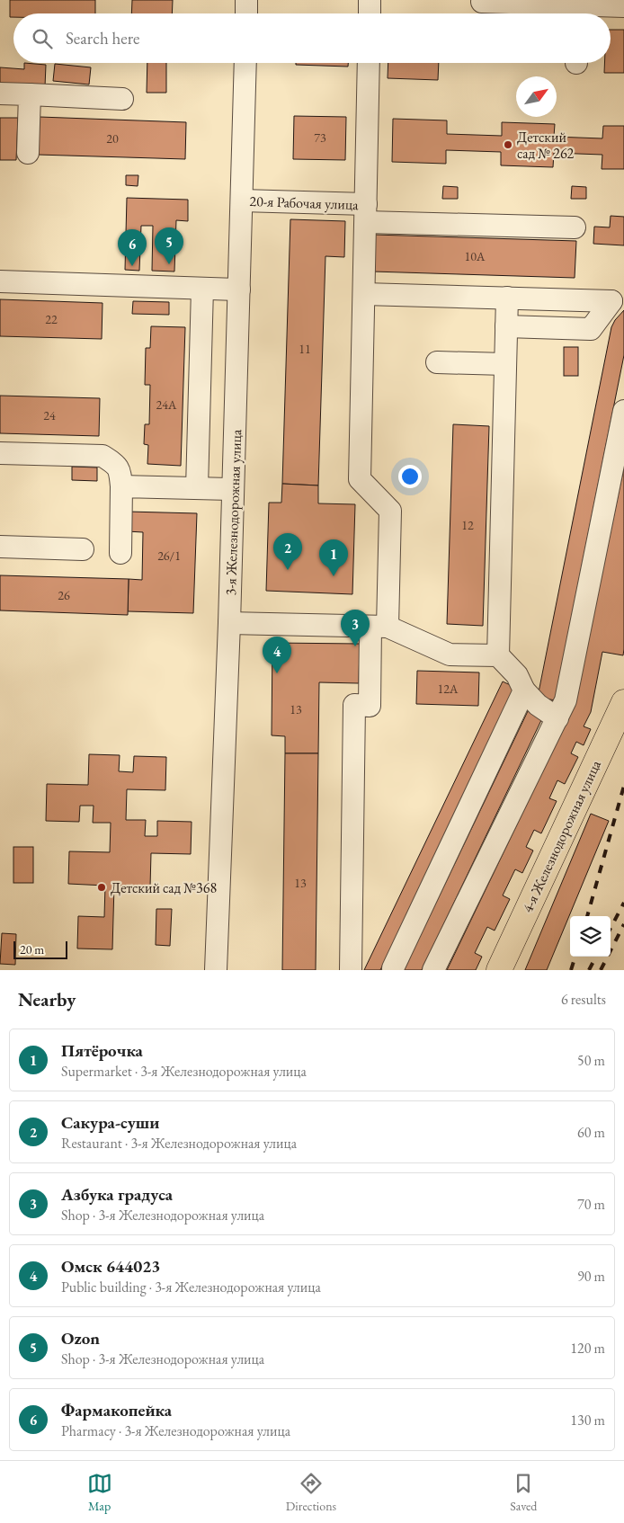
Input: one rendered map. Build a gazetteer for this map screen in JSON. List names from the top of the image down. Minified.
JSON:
{"streets":{"main road":["4-я Железнодорожная улица"],"street":["20-я Рабочая улица","3-я Железнодорожная улица"]},"crossings":[["20-я Рабочая улица","3-я Железнодорожная улица"]],"places":["Детский сад № 262","Детский сад №368"],"house_numbers":["73","20","10А","22","11","24А","24","12","26/1","26","12А","13","13"],"scale_bar":"20 m","north":"top right","page":{"search":"Search here","pins":["5","6","2","1","3","4"],"scale":"20 m","heading":["Nearby","6 results"],"list":[{"mark":"1","name":"Пятёрочка","note":"Supermarket · 3-я Железнодорожная улица","value":"50 m"},{"mark":"2","name":"Сакура-суши","note":"Restaurant · 3-я Железнодорожная улица","value":"60 m"},{"mark":"3","name":"Азбука градуса","note":"Shop · 3-я Железнодорожная улица","value":"70 m"},{"mark":"4","name":"Омск 644023","note":"Public building · 3-я Железнодорожная улица","value":"90 m"},{"mark":"5","name":"Ozon","note":"Shop · 3-я Железнодорожная улица","value":"120 m"},{"mark":"6","name":"Фармакопейка","note":"Pharmacy · 3-я Железнодорожная улица","value":"130 m"}],"nav":["Map","Directions","Saved"]}}
